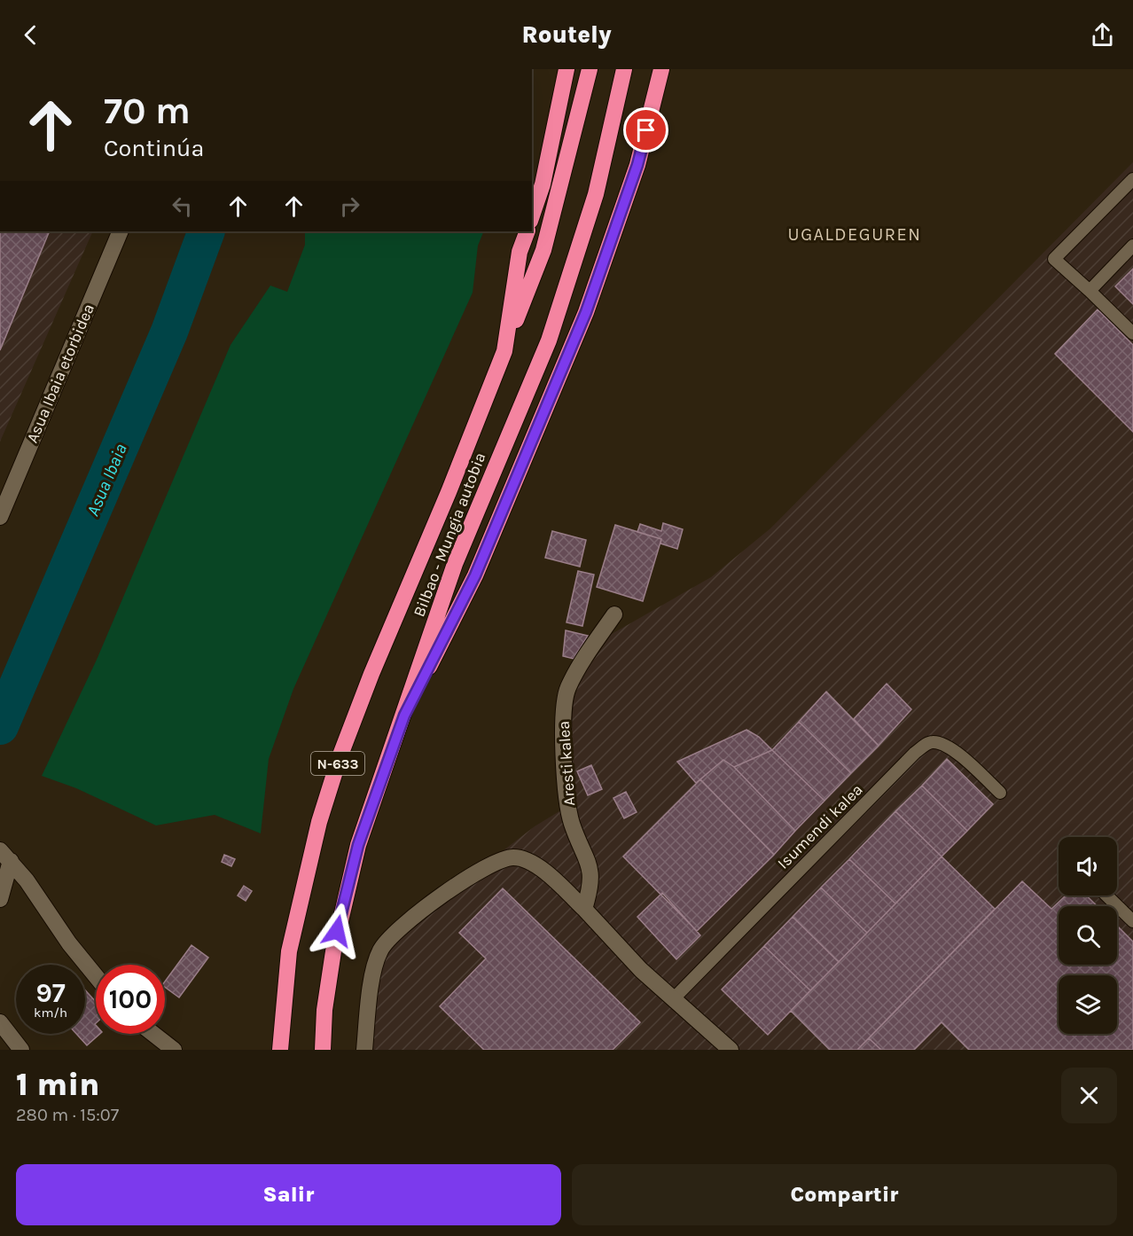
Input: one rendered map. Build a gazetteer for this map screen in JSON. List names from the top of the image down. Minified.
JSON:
{"streets":{"highway":["Bilbao - Mungia autobia","N-633"],"street":["Asua Ibaia etorbidea","Aresti kalea"],"lane":["Isumendi kalea"]},"crossings":[["Bilbao - Mungia autobia","N-633"]],"districts":["UGALDEGUREN"],"water":["Asua Ibaia"],"page":{"header":"Routely","turn":["70 m","Continúa"],"speed":"97 km/h","limit":"100","heading":["1 min","280 m · 15:07"],"buttons":["Salir","Compartir"]}}
